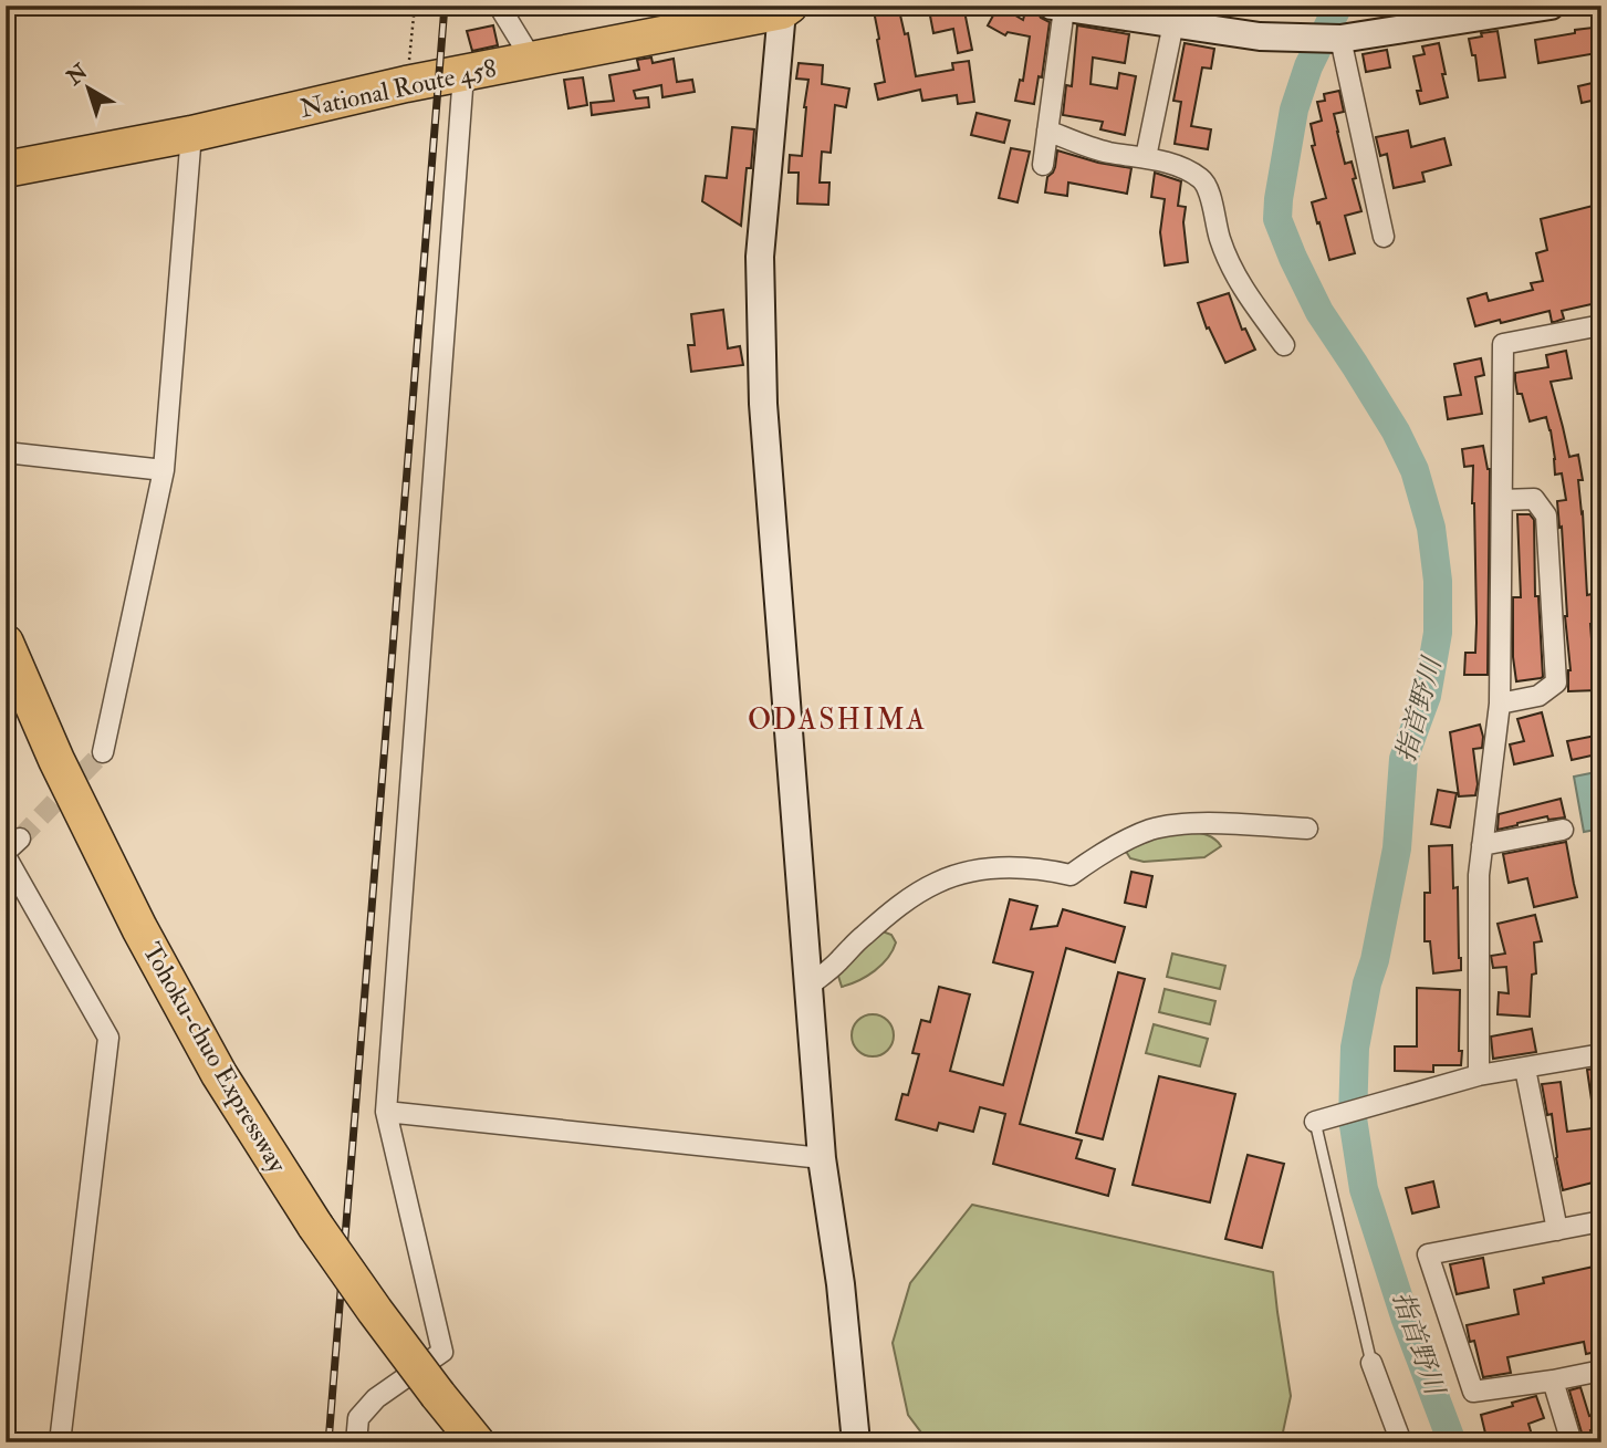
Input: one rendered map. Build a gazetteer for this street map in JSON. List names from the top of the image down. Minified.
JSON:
{"streets":{"highway":["National Route 458","Tohoku-chuo Expressway"]},"districts":["ODASHIMA"],"water":["指首野川"],"north":"top left"}
